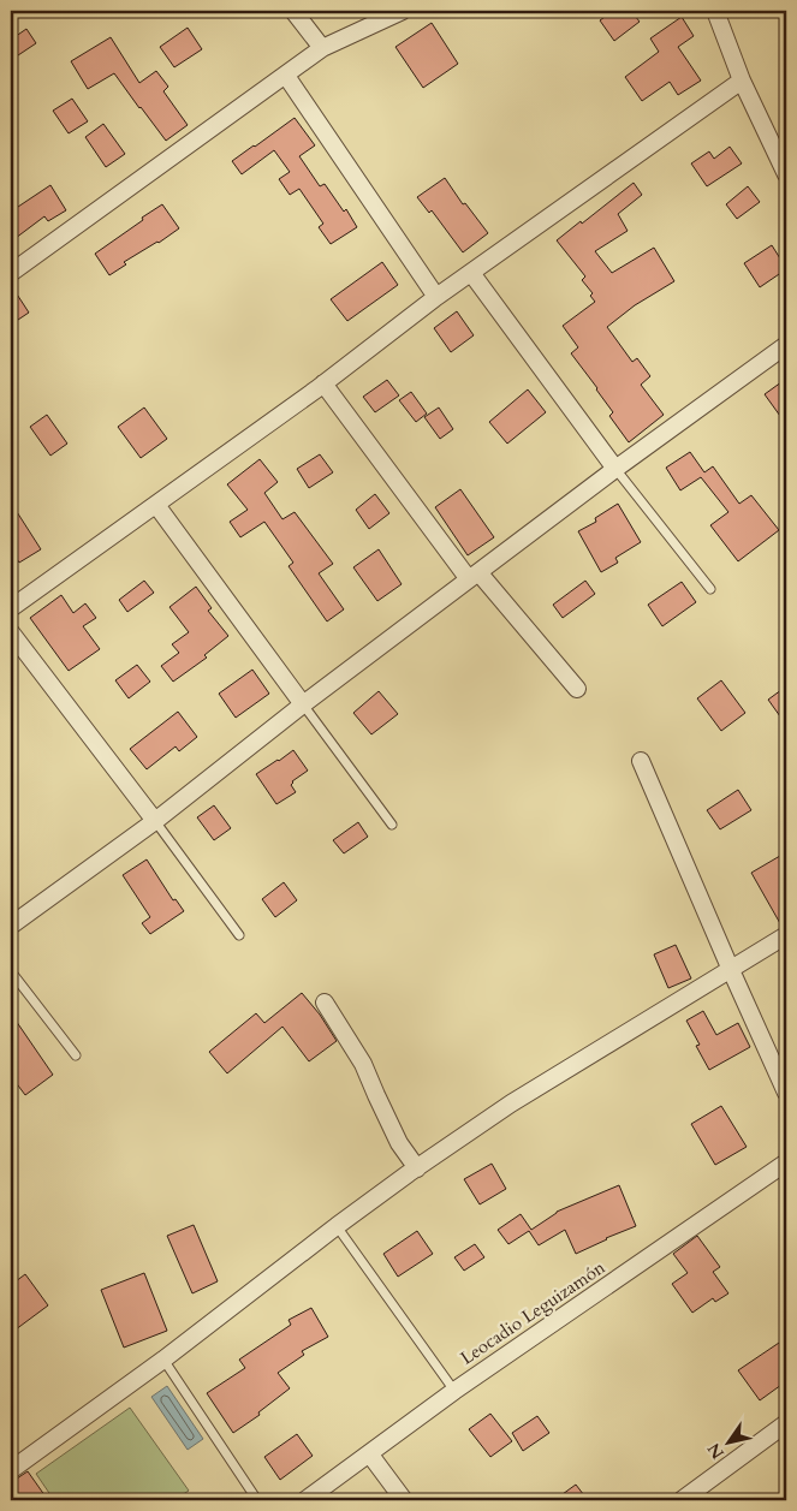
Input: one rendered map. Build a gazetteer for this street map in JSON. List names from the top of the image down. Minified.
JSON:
{"streets":{"street":["Leocadio Leguizamón"]},"north":"bottom left"}
